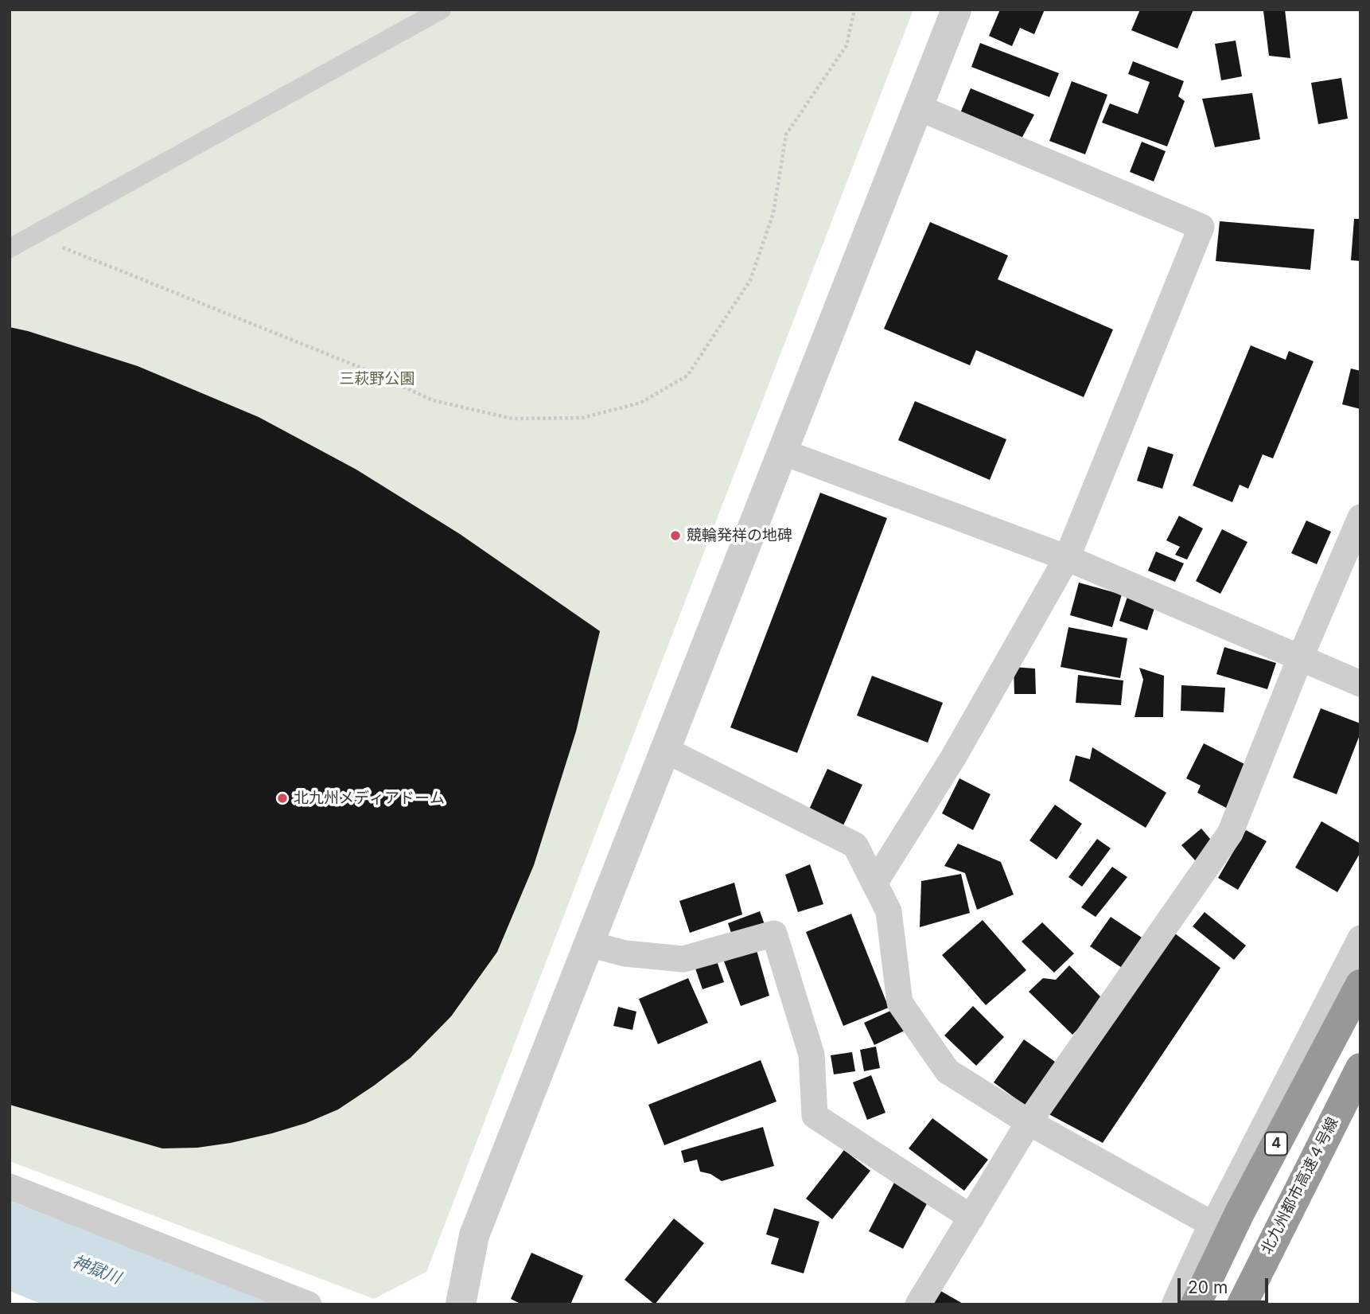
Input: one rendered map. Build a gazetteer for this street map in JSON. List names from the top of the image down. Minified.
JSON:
{"streets":{"highway":["4","北九州都市高速４号線"]},"water":["神獄川"],"parks":["三萩野公園"],"places":["競輪発祥の地碑","北九州メディアドーム"],"scale_bar":"20 m"}
